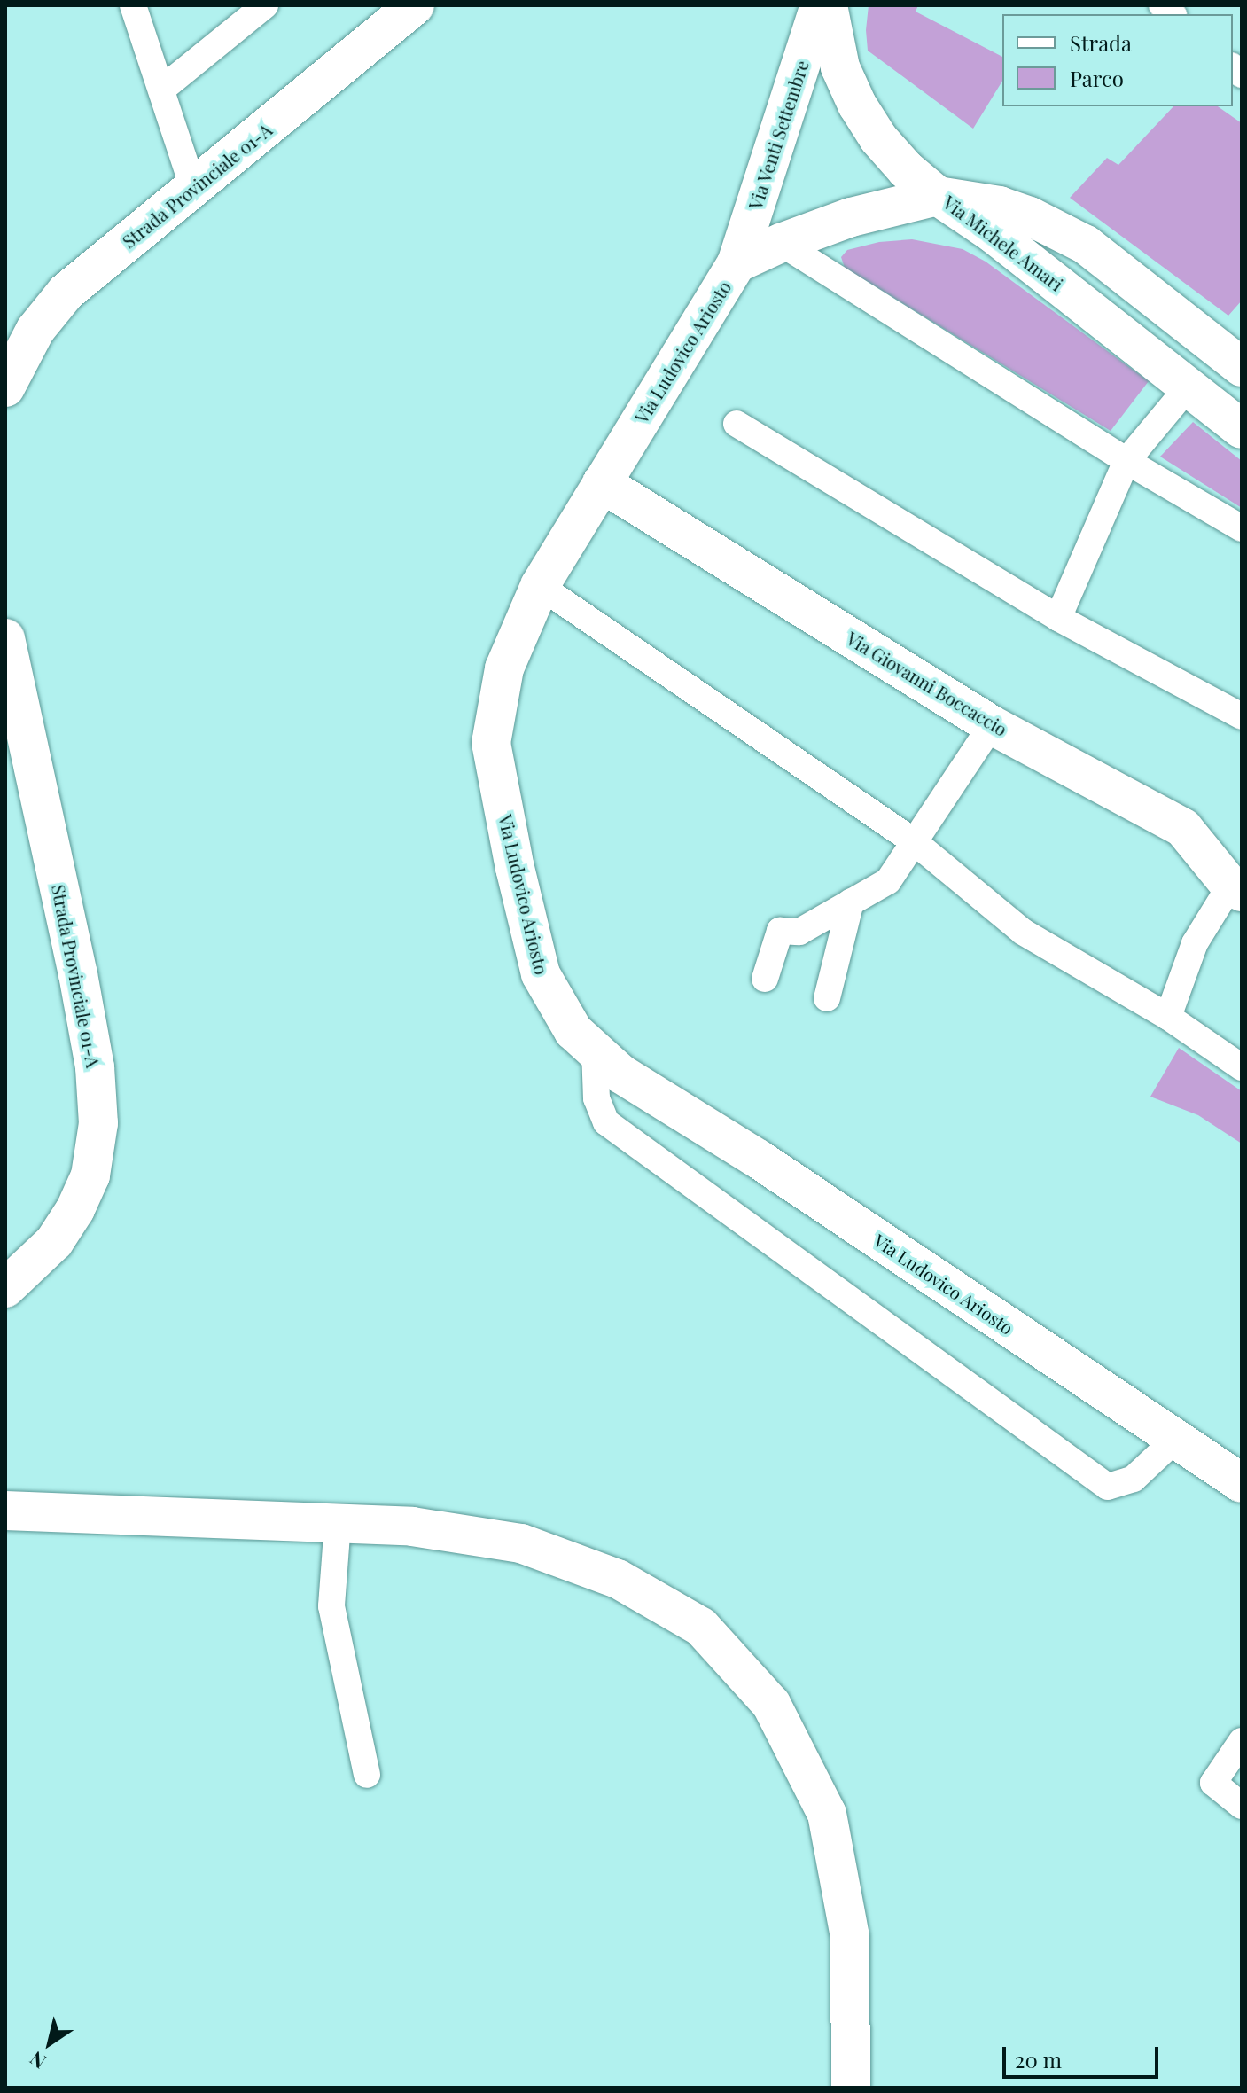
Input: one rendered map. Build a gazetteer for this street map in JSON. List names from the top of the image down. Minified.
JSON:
{"streets":{"street":["Via Venti Settembre","Strada Provinciale 01-A","Via Michele Amari","Via Ludovico Ariosto","Via Giovanni Boccaccio"]},"crossings":[["Via Venti Settembre","Via Ludovico Ariosto"],["Via Michele Amari","Via Ludovico Ariosto"],["Via Ludovico Ariosto","Via Giovanni Boccaccio"]],"legend":["Strada","Parco"],"scale_bar":"20 m","north":"bottom left"}
